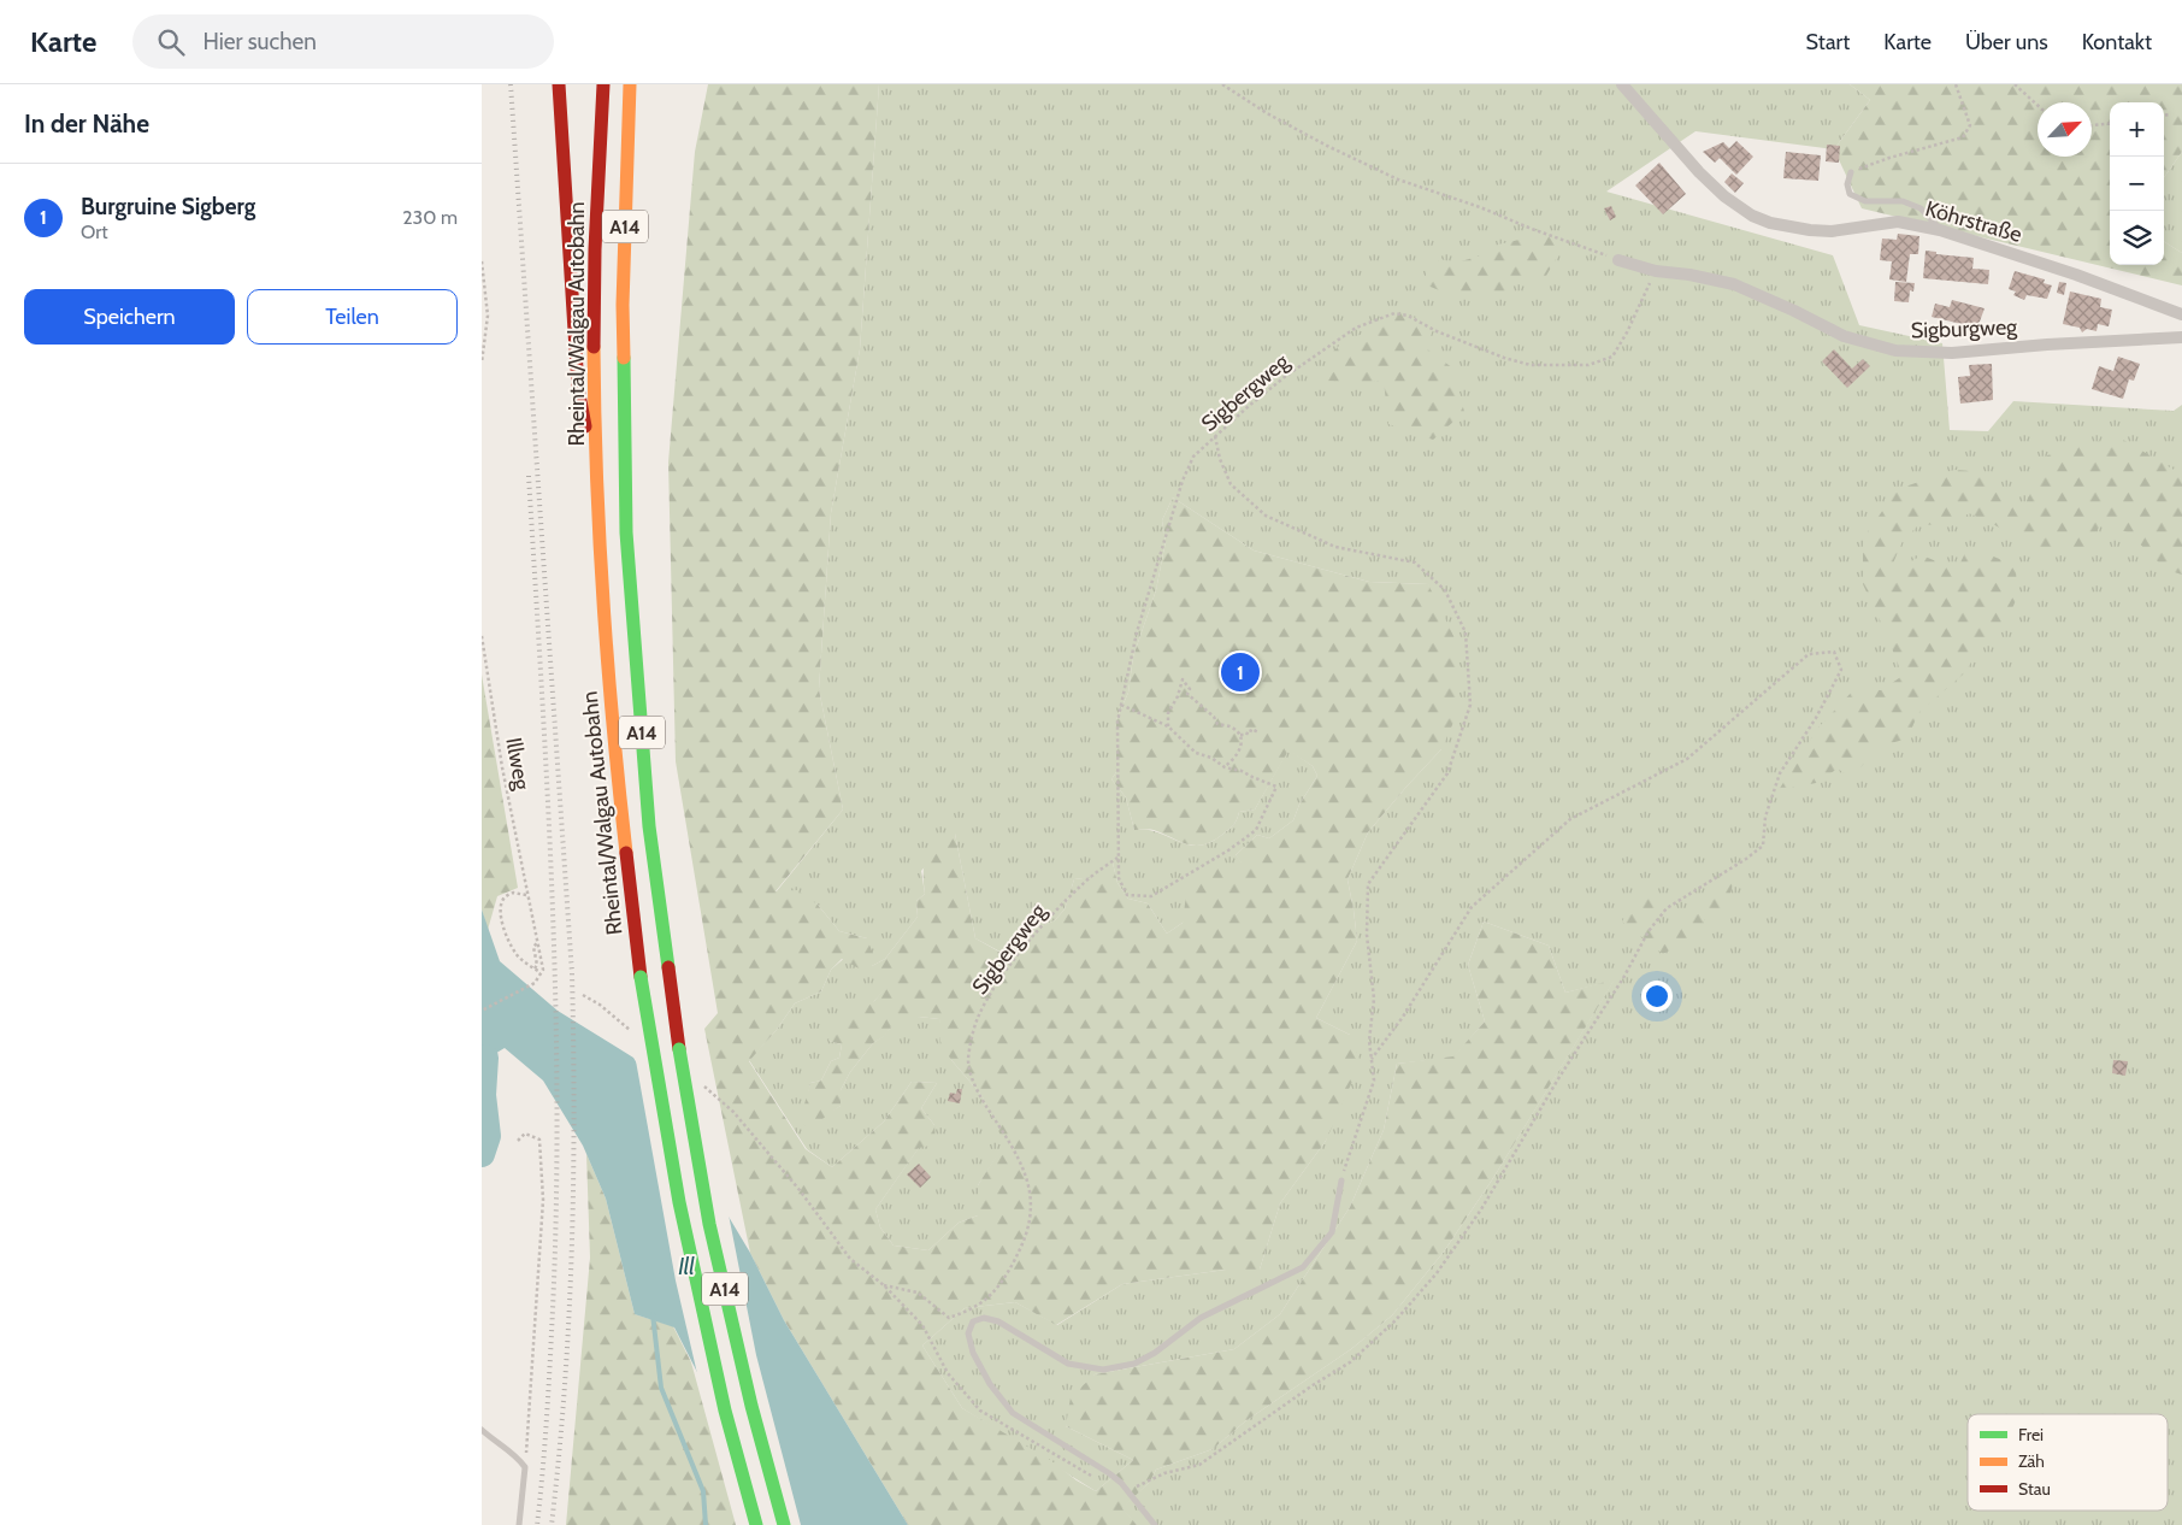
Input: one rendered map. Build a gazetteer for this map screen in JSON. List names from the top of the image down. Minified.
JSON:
{"streets":{"highway":["A14","Rheintal/Walgau Autobahn"],"street":["Köhrstraße","Sigburgweg"],"path":["Sigbergweg","Illweg"]},"crossings":[["Sigburgweg","Sigbergweg"]],"water":["Ill"],"legend":["Frei","Zäh","Stau"],"north":"top right","page":{"header":"Karte","search":"Hier suchen","nav":["Start","Karte","Über uns","Kontakt"],"heading":"In der Nähe","map_buttons":["+","−"],"list":[{"mark":"1","name":"Burgruine Sigberg","note":"Ort","value":"230 m"}],"buttons":["Speichern","Teilen"],"pins":"1"}}
